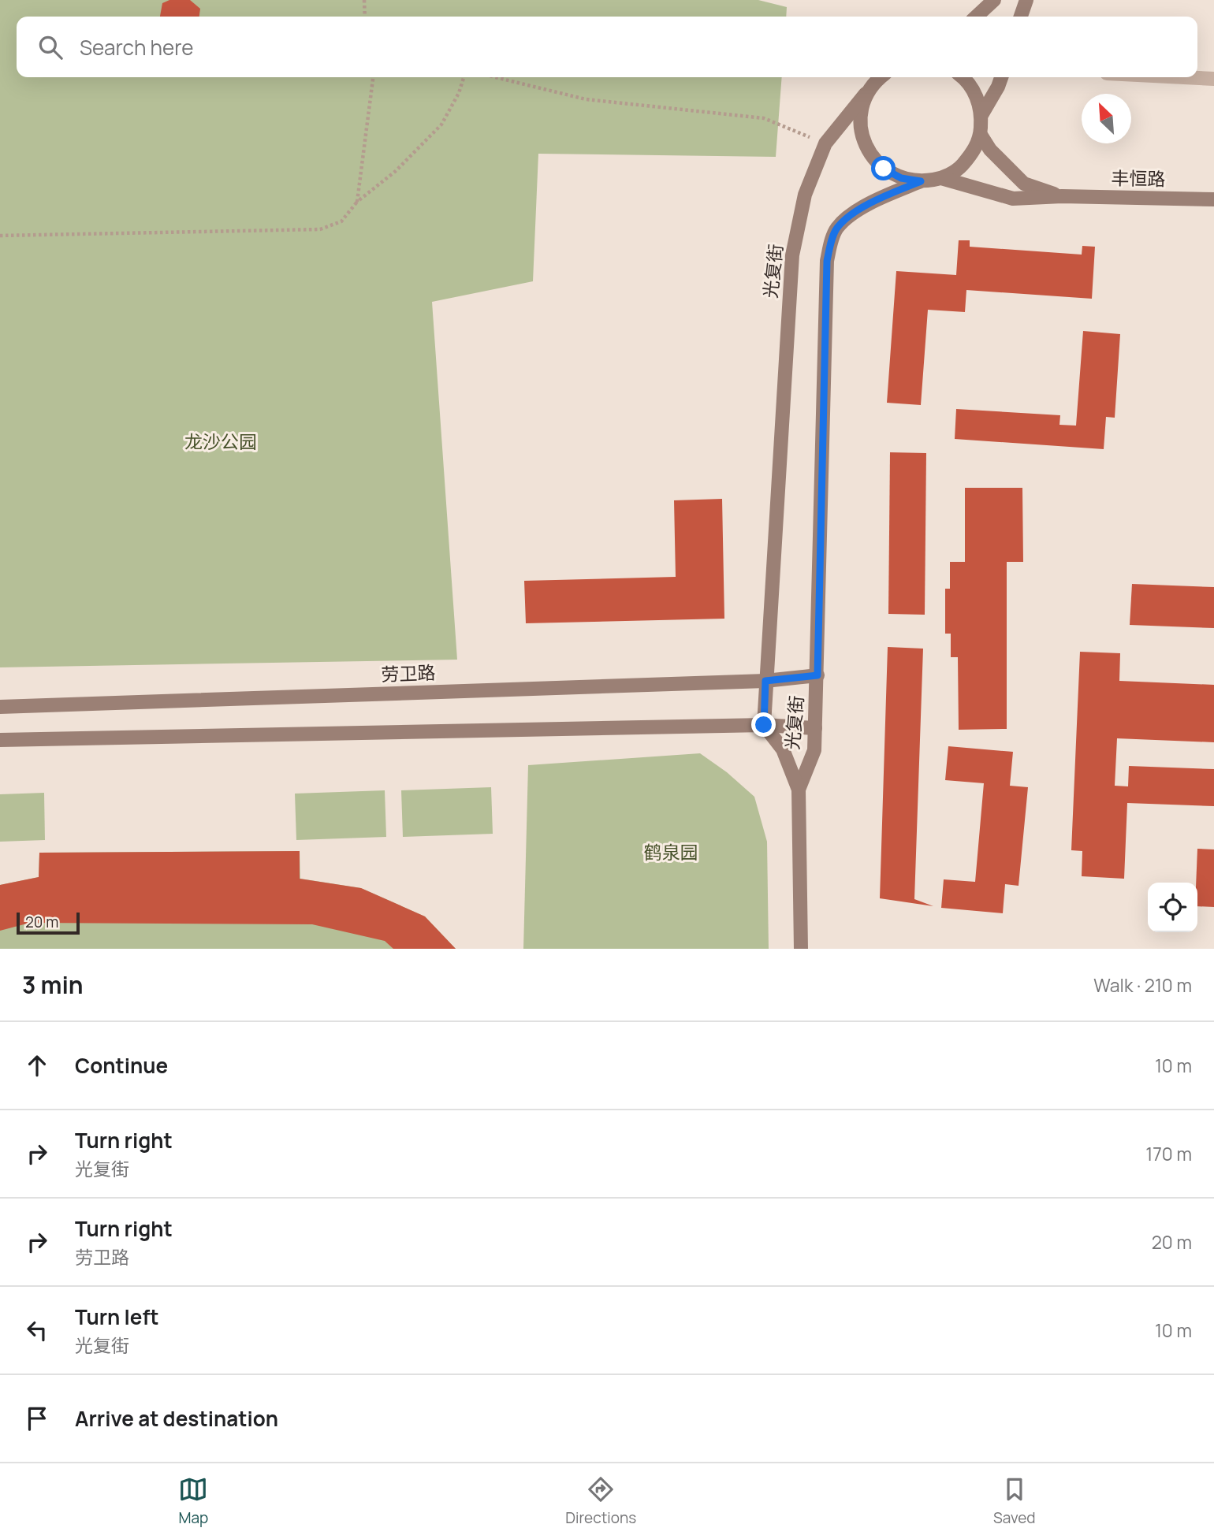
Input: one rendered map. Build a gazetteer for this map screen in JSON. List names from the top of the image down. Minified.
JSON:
{"streets":{"main road":["丰恒路","光复街","劳卫路"]},"crossings":[["光复街","劳卫路"]],"parks":["龙沙公园","鹤泉园"],"scale_bar":"20 m","north":"top left","page":{"search":"Search here","scale":"20 m","heading":["3 min","Walk · 210 m"],"list":[["Continue","10 m"],["Turn right","光复街","170 m"],["Turn right","劳卫路","20 m"],["Turn left","光复街","10 m"],"Arrive at destination"],"nav":["Map","Directions","Saved"]}}
